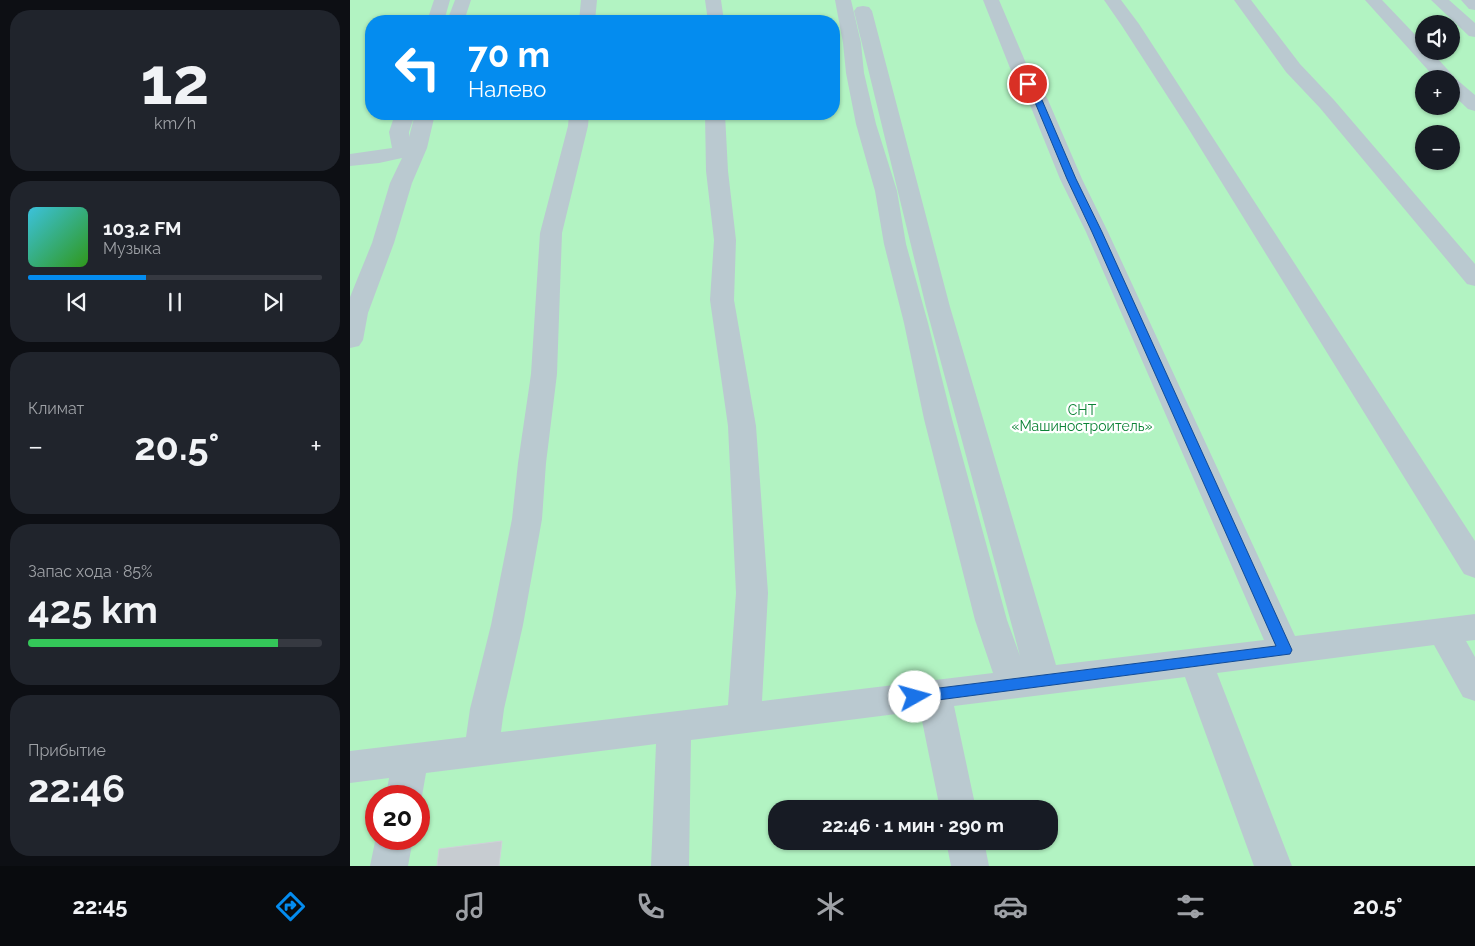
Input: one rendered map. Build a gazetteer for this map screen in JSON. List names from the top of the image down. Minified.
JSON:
{"parks":["СНТ «Машиностроитель»"],"page":{"tile":[["12","km/h"],"Климат",["Запас хода · 85%","425 km"],["Прибытие","22:46"]],"map_buttons":["+","−"],"turn":["70 m","Налево"],"song":["103.2 FM","Музыка"],"heat":["−","20.5°","+"],"limit":"20","trip":"22:46 · 1 мин · 290 m","tabs":["22:45","20.5°"]}}
